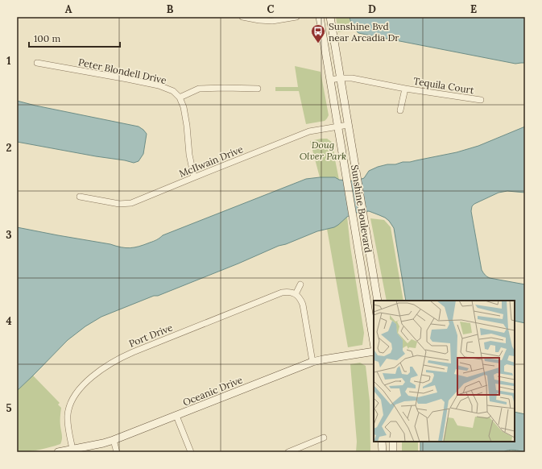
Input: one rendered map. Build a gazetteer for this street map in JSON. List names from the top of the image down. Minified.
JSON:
{"streets":{"main road":["Sunshine Boulevard","Oceanic Drive"],"street":["Peter Blondell Drive","Tequila Court","McIIwain Drive","Port Drive"]},"crossings":[["Tequila Court","Sunshine Boulevard"],["McIIwain Drive","Sunshine Boulevard"],["Port Drive","Oceanic Drive"]],"parks":["Doug Olver Park"],"places":{"bus stop":["Sunshine Bvd near Arcadia Dr"]},"scale_bar":"100 m","grid":{"columns":["A","B","C","D","E"],"rows":["1","2","3","4","5"]}}
